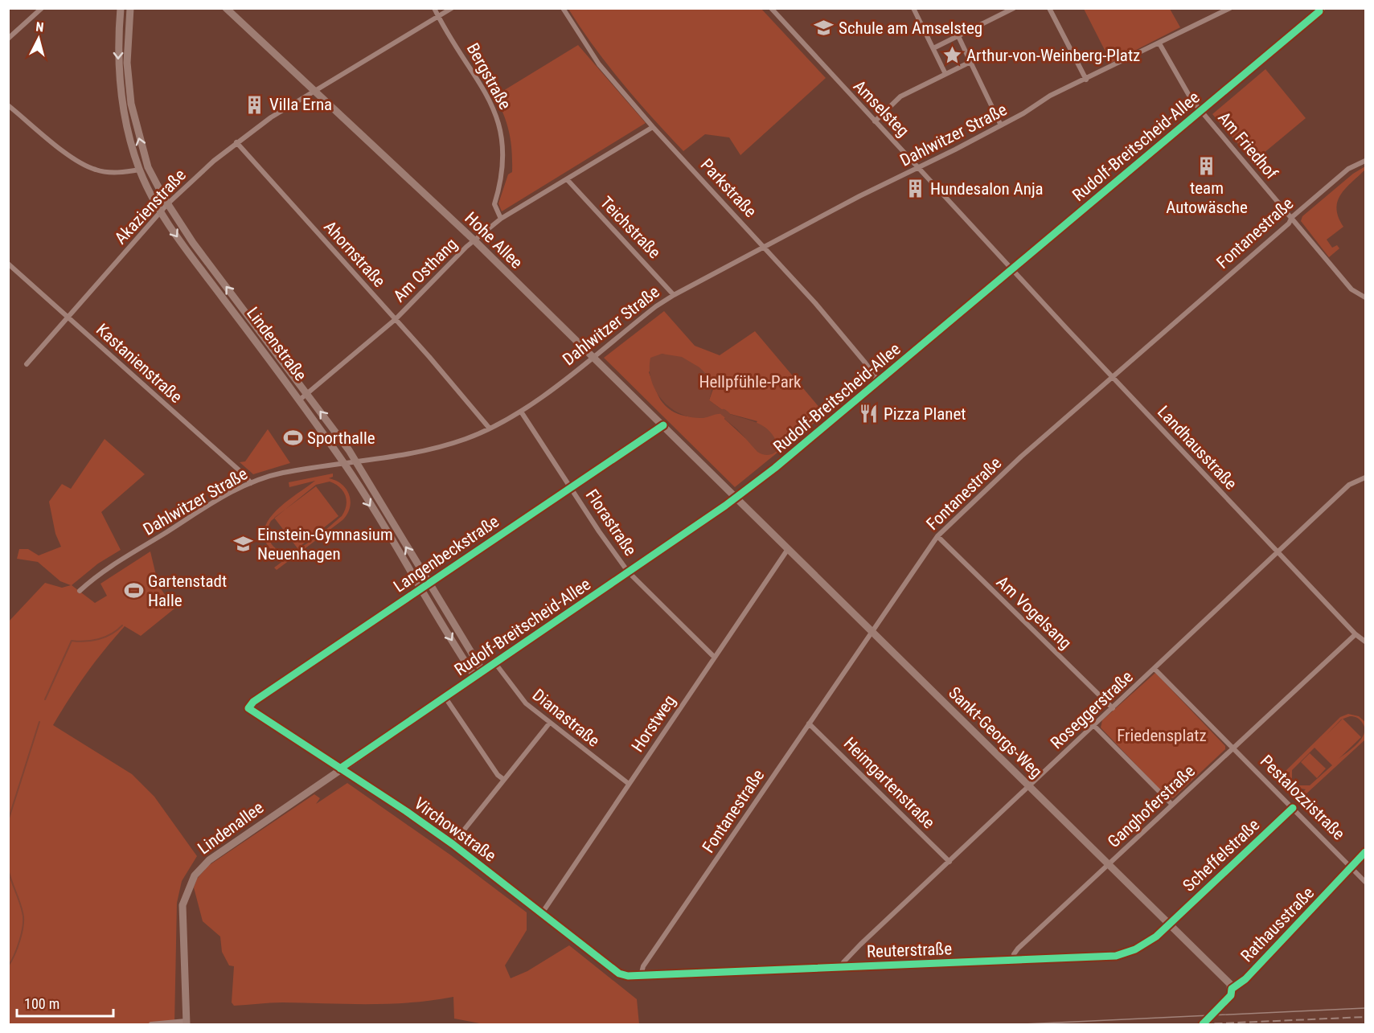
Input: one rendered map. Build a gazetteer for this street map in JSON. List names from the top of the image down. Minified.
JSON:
{"streets":{"street":["Bergstraße","Amselsteg","Dahlwitzer Straße","Am Friedhof","Rudolf-Breitscheid-Allee","Parkstraße","Akazienstraße","Teichstraße","Fontanestraße","Hohe Allee","Ahornstraße","Am Osthang","Lindenstraße","Kastanienstraße","Landhausstraße","Florastraße","Langenbeckstraße","Am Vogelsang","Roseggerstraße","Dianastraße","Horstweg","Sankt-Georgs-Weg","Heimgartenstraße","Pestalozzistraße","Ganghoferstraße","Lindenallee","Virchowstraße","Scheffelstraße","Rathausstraße","Reuterstraße"]},"crossings":[["Bergstraße","Akazienstraße"],["Bergstraße","Am Osthang"],["Amselsteg","Dahlwitzer Straße"],["Amselsteg","Rudolf-Breitscheid-Allee"],["Amselsteg","Landhausstraße"],["Dahlwitzer Straße","Am Friedhof"],["Dahlwitzer Straße","Parkstraße"],["Dahlwitzer Straße","Teichstraße"],["Dahlwitzer Straße","Hohe Allee"],["Dahlwitzer Straße","Ahornstraße"],["Dahlwitzer Straße","Lindenstraße"],["Dahlwitzer Straße","Kastanienstraße"],["Dahlwitzer Straße","Florastraße"],["Am Friedhof","Rudolf-Breitscheid-Allee"],["Am Friedhof","Fontanestraße"],["Rudolf-Breitscheid-Allee","Parkstraße"],["Rudolf-Breitscheid-Allee","Hohe Allee"],["Rudolf-Breitscheid-Allee","Lindenstraße"],["Rudolf-Breitscheid-Allee","Landhausstraße"],["Rudolf-Breitscheid-Allee","Florastraße"],["Rudolf-Breitscheid-Allee","Dianastraße"],["Rudolf-Breitscheid-Allee","Sankt-Georgs-Weg"],["Rudolf-Breitscheid-Allee","Lindenallee"],["Rudolf-Breitscheid-Allee","Virchowstraße"],["Parkstraße","Am Osthang"],["Akazienstraße","Hohe Allee"],["Akazienstraße","Ahornstraße"],["Akazienstraße","Lindenstraße"],["Akazienstraße","Kastanienstraße"],["Teichstraße","Am Osthang"],["Fontanestraße","Landhausstraße"],["Fontanestraße","Am Vogelsang"],["Fontanestraße","Sankt-Georgs-Weg"],["Fontanestraße","Heimgartenstraße"],["Fontanestraße","Virchowstraße"],["Fontanestraße","Reuterstraße"],["Hohe Allee","Am Osthang"],["Hohe Allee","Langenbeckstraße"],["Hohe Allee","Sankt-Georgs-Weg"],["Ahornstraße","Am Osthang"],["Am Osthang","Lindenstraße"],["Lindenstraße","Langenbeckstraße"],["Landhausstraße","Roseggerstraße"],["Landhausstraße","Ganghoferstraße"],["Florastraße","Langenbeckstraße"],["Florastraße","Horstweg"],["Langenbeckstraße","Virchowstraße"],["Am Vogelsang","Roseggerstraße"],["Roseggerstraße","Sankt-Georgs-Weg"],["Roseggerstraße","Heimgartenstraße"],["Roseggerstraße","Pestalozzistraße"],["Roseggerstraße","Reuterstraße"],["Dianastraße","Horstweg"],["Horstweg","Sankt-Georgs-Weg"],["Horstweg","Virchowstraße"],["Sankt-Georgs-Weg","Ganghoferstraße"],["Sankt-Georgs-Weg","Scheffelstraße"],["Sankt-Georgs-Weg","Rathausstraße"],["Sankt-Georgs-Weg","Reuterstraße"],["Pestalozzistraße","Ganghoferstraße"],["Pestalozzistraße","Scheffelstraße"],["Pestalozzistraße","Rathausstraße"],["Ganghoferstraße","Reuterstraße"],["Lindenallee","Virchowstraße"],["Virchowstraße","Reuterstraße"],["Scheffelstraße","Reuterstraße"]],"parks":["Hellpfühle-Park","Friedensplatz"],"places":{"school or university":["Schule am Amselsteg","Einstein-Gymnasium Neuenhagen"],"place":["Arthur-von-Weinberg-Platz"],"building":["Villa Erna","team Autowäsche","Hundesalon Anja"],"restaurant":["Pizza Planet"],"sports":["Sporthalle","Gartenstadt Halle"]},"scale_bar":"100 m","north":"top"}
